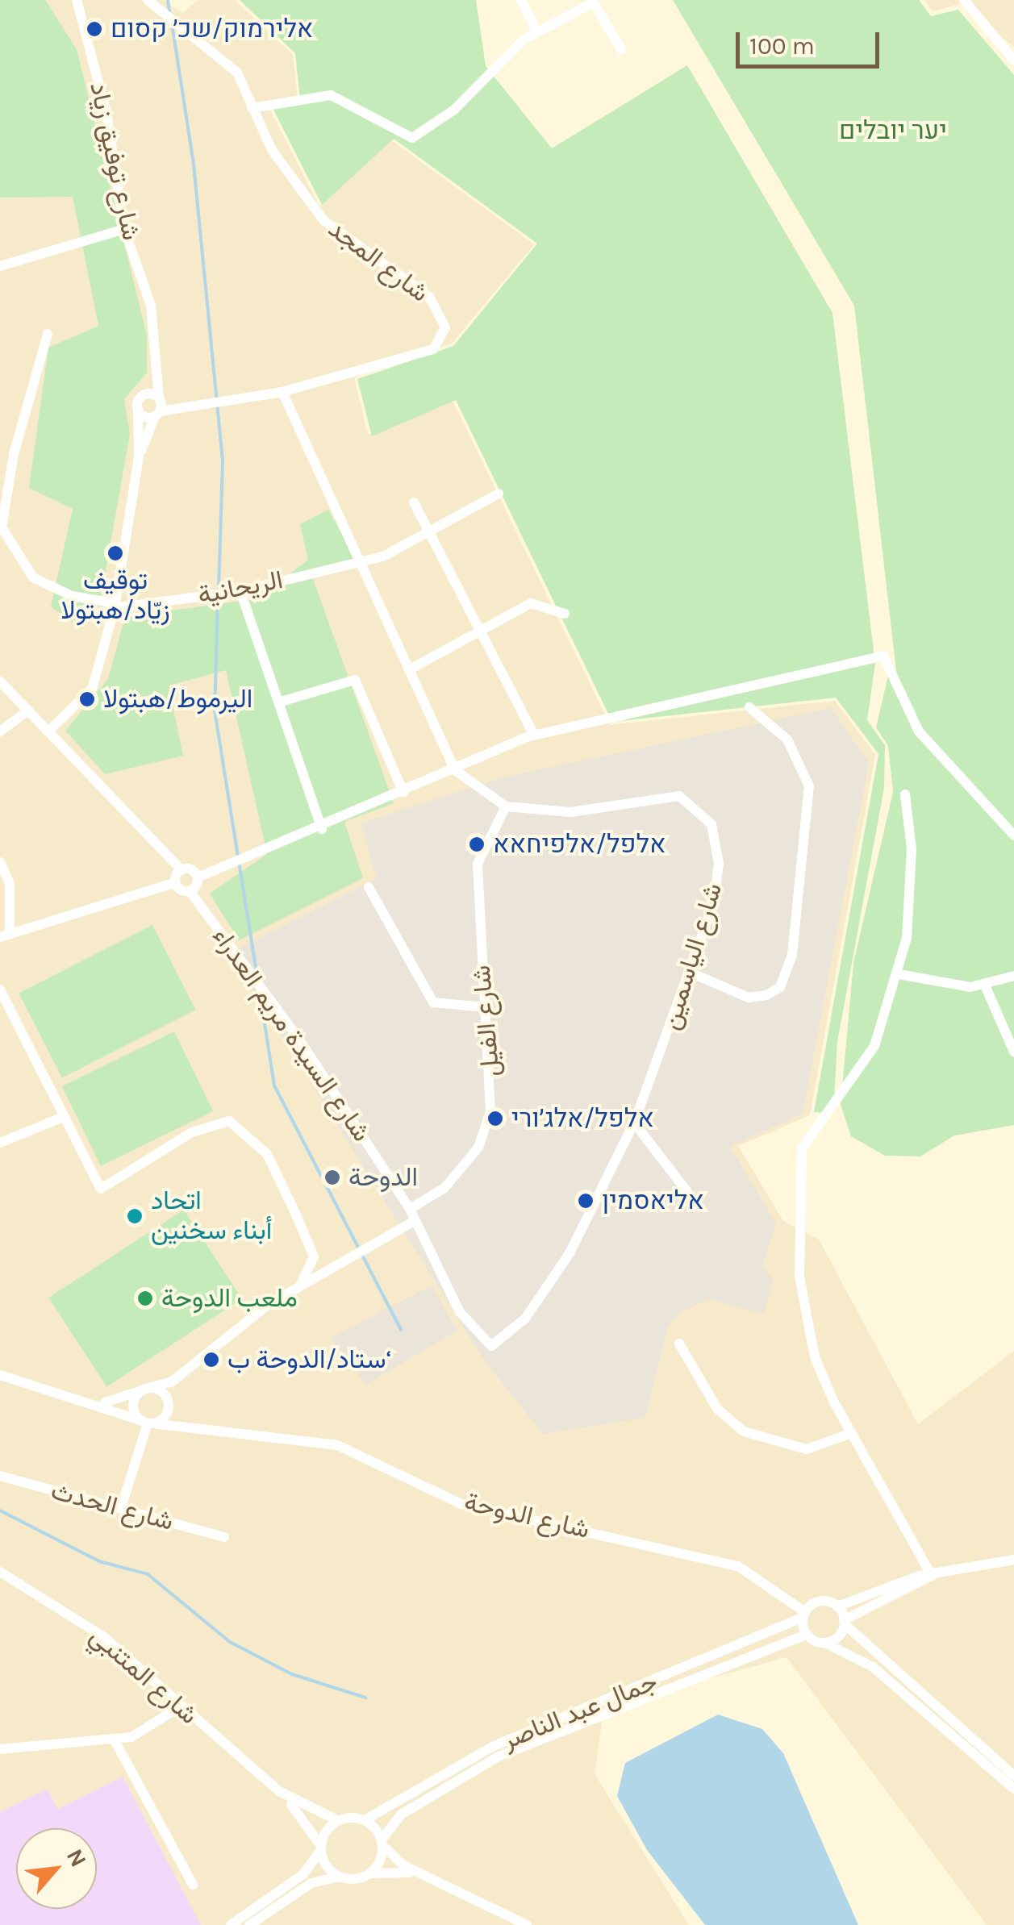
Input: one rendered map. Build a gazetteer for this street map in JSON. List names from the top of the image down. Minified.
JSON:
{"streets":{"street":["شارع توفيق زياد","شارع المجد","الريحانية","شارع الياسمين","شارع الفيل","شارع السيدة مريم العدراء","شارع الحدث","شارع الدوحة","شارع المتنبي","جمال عبد الناصر"]},"crossings":[["شارع الياسمين","شارع الفيل"],["شارع الياسمين","شارع السيدة مريم العدراء"],["شارع الفيل","شارع السيدة مريم العدراء"],["شارع الدوحة","جمال عبد الناصر"]],"parks":["יער יובלים"],"places":["אלירמוק/שכ׳ קסום","توقيف زيّاد/هبتولا","اليرموط/هبتولا","אלפל/אלפיחאא","אלפל/אלג׳ורי","الدوحة","אליאסמין","اتحاد أبناء سخنين","ملعب الدوحة","ستاد/الدوحة ب‘"],"scale_bar":"100 m","north":"top right"}
